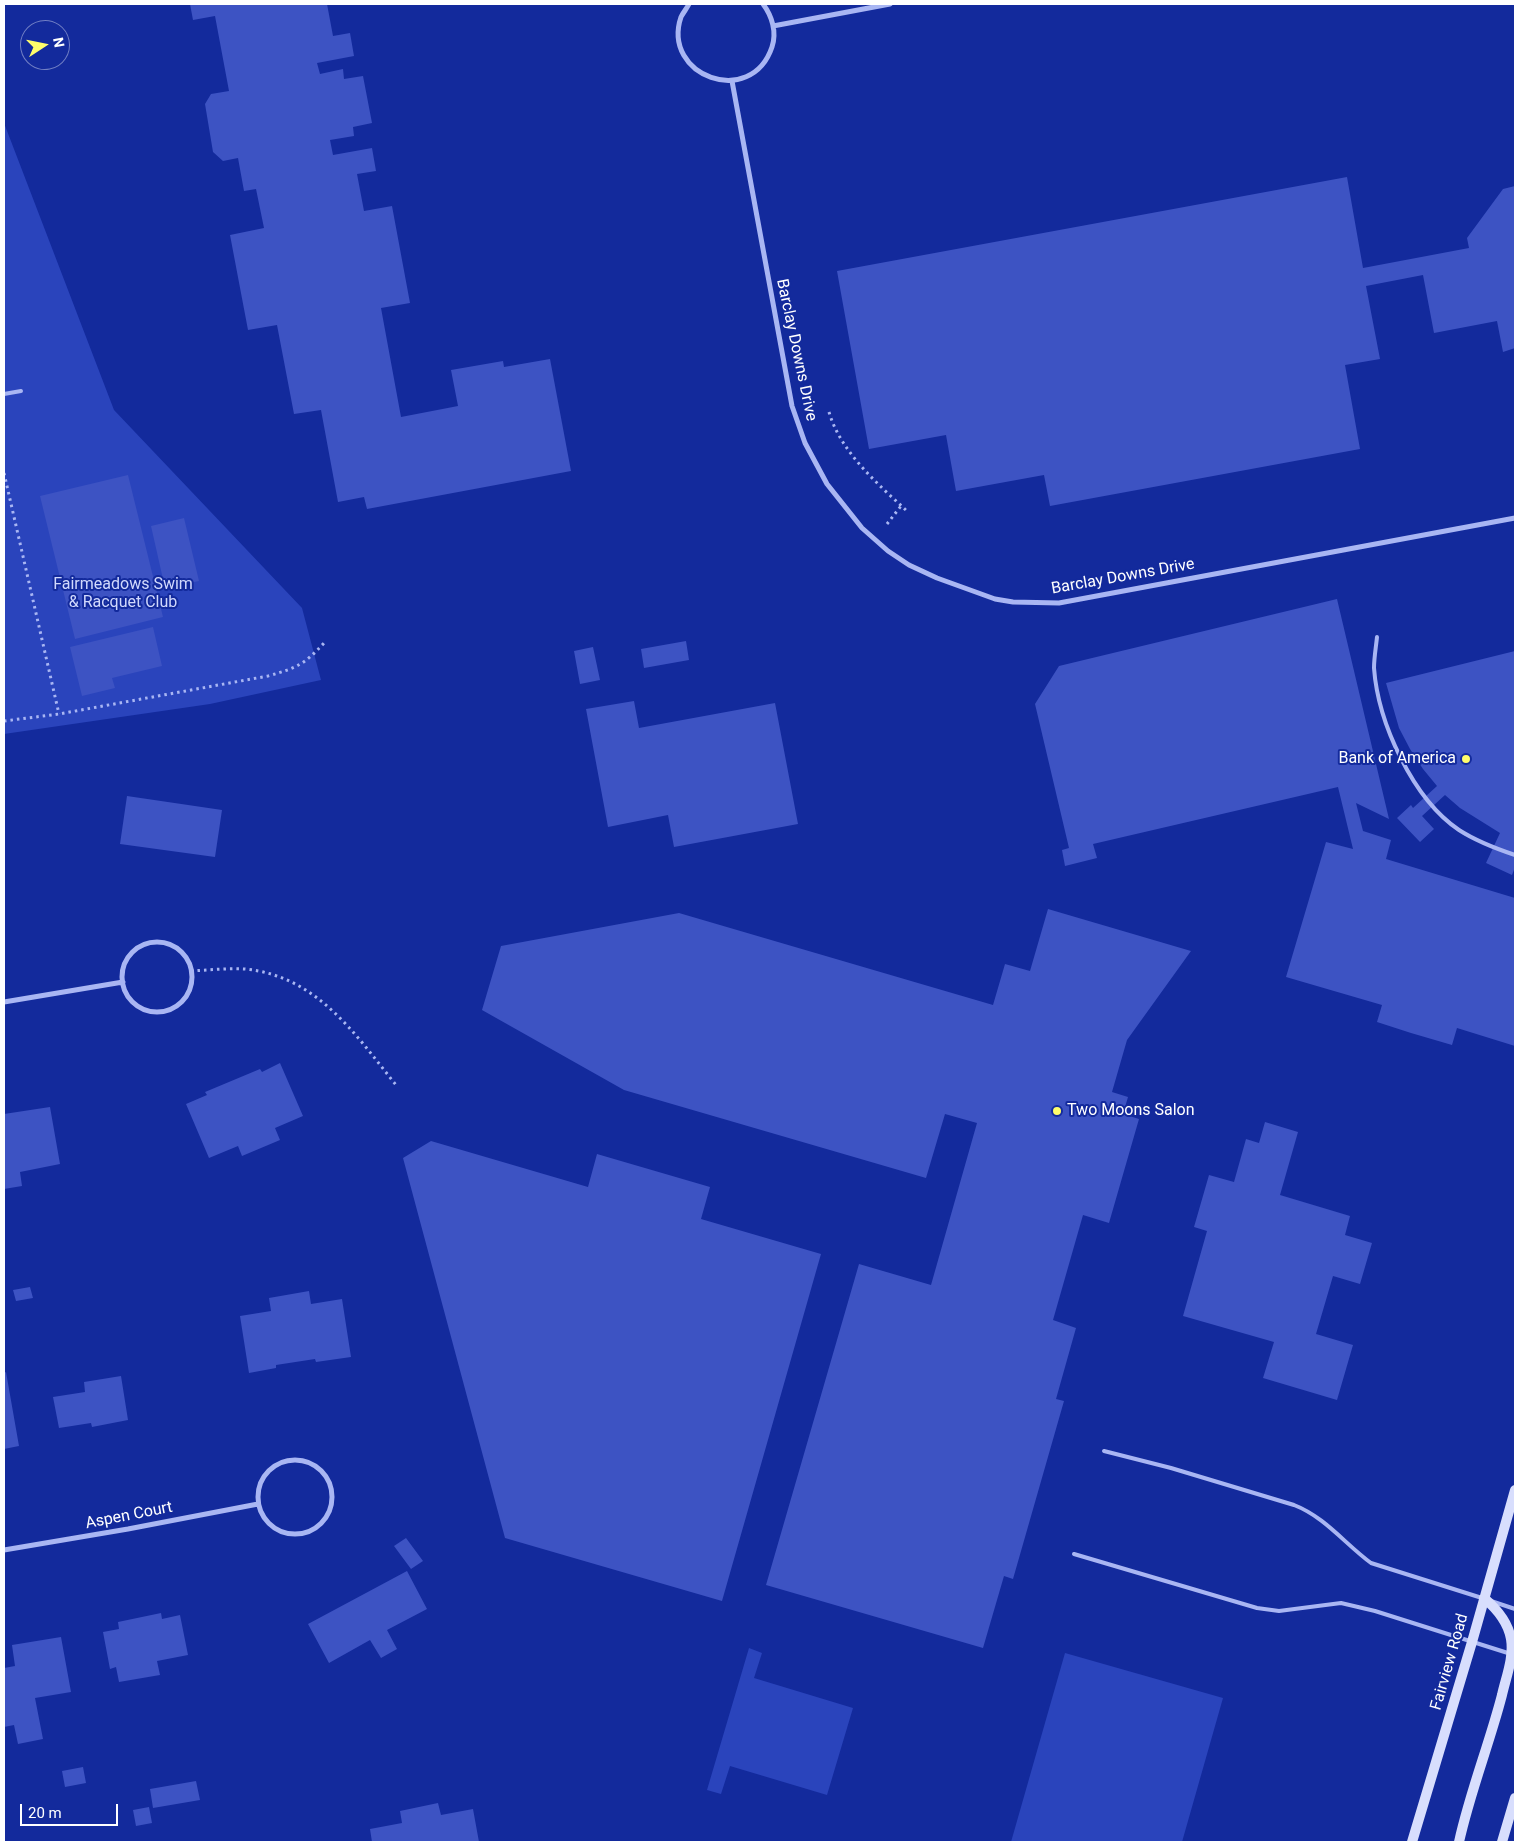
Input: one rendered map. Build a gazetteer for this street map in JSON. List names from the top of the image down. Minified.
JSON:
{"streets":{"main road":["Fairview Road"],"street":["Barclay Downs Drive","Aspen Court"]},"parks":["Fairmeadows Swim & Racquet Club"],"places":["Bank of America","Two Moons Salon"],"scale_bar":"20 m","north":"right"}
